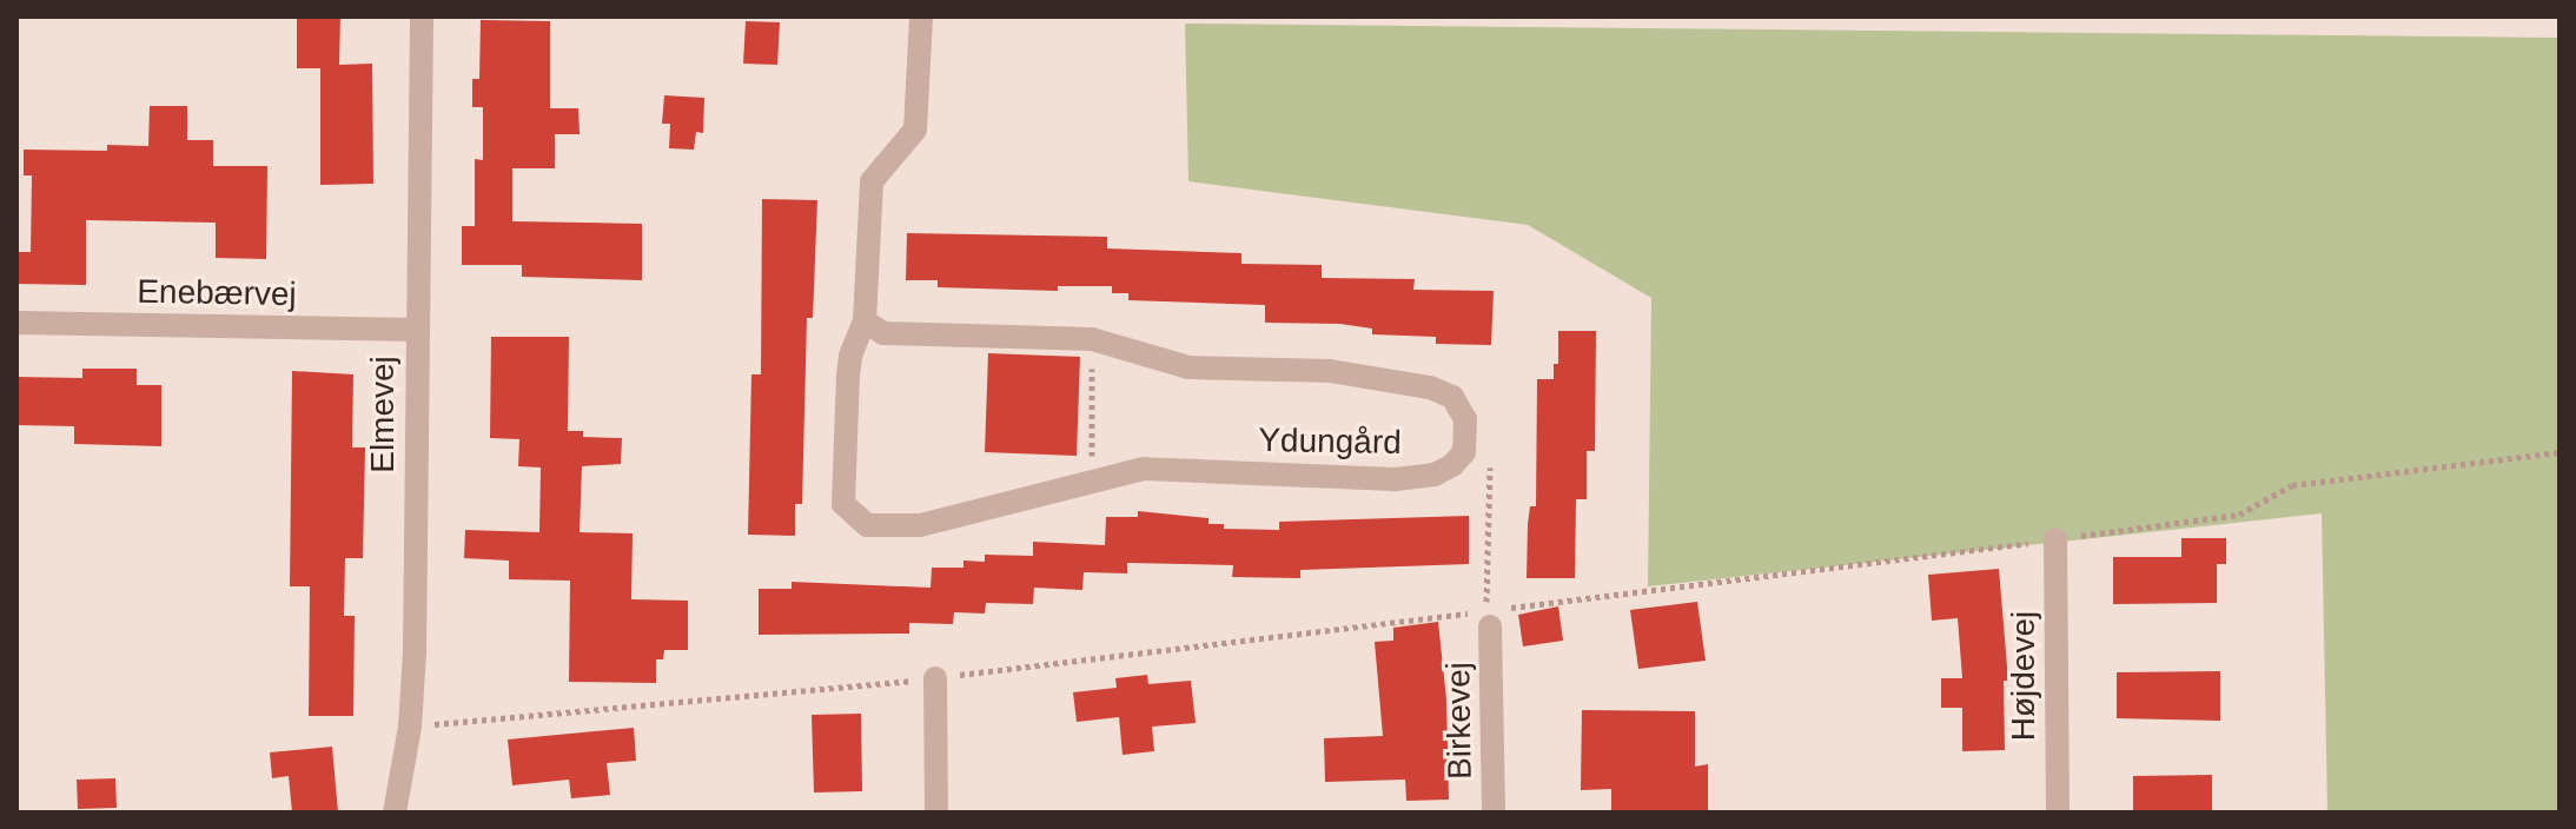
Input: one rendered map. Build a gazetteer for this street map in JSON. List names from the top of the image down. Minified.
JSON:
{"streets":{"street":["Enebærvej","Elmevej","Ydungård","Højdevej","Birkevej"]},"crossings":[["Enebærvej","Elmevej"]]}
